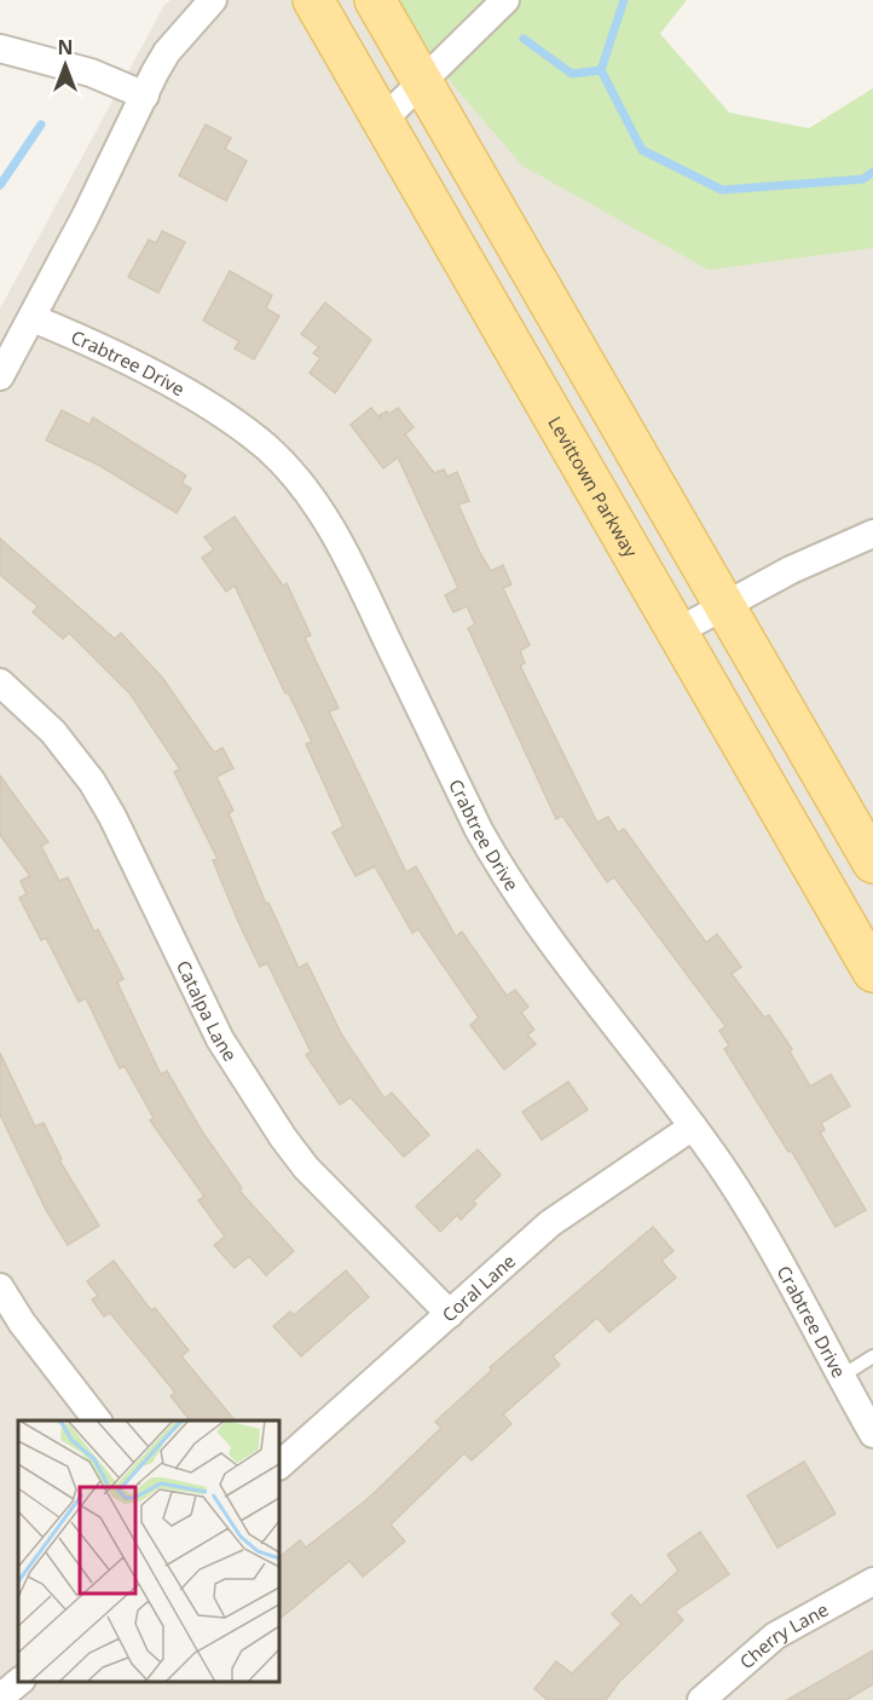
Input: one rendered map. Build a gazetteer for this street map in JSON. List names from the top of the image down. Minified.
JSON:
{"streets":{"main road":["Levittown Parkway"],"street":["Crabtree Drive","Catalpa Lane","Coral Lane","Cherry Lane"]},"crossings":[["Crabtree Drive","Coral Lane"],["Catalpa Lane","Coral Lane"]],"north":"top"}
